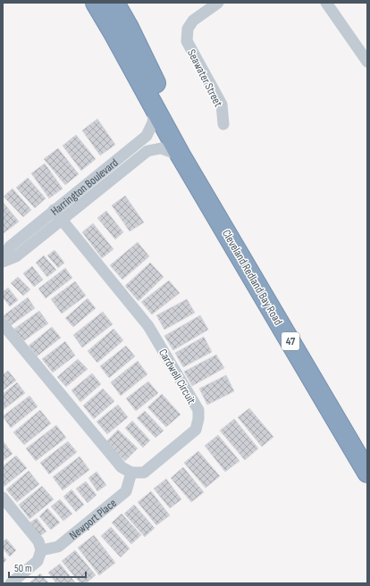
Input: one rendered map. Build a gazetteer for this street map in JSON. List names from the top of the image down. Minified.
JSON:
{"streets":{"highway":["Cleveland Redland Bay Road","47"],"street":["Seawater Street","Harrington Boulevard","Cardwell Circuit","Newport Place"]},"crossings":[["Harrington Boulevard","Cleveland Redland Bay Road"],["Harrington Boulevard","Cardwell Circuit"],["Cardwell Circuit","Newport Place"]],"scale_bar":"50 m"}
